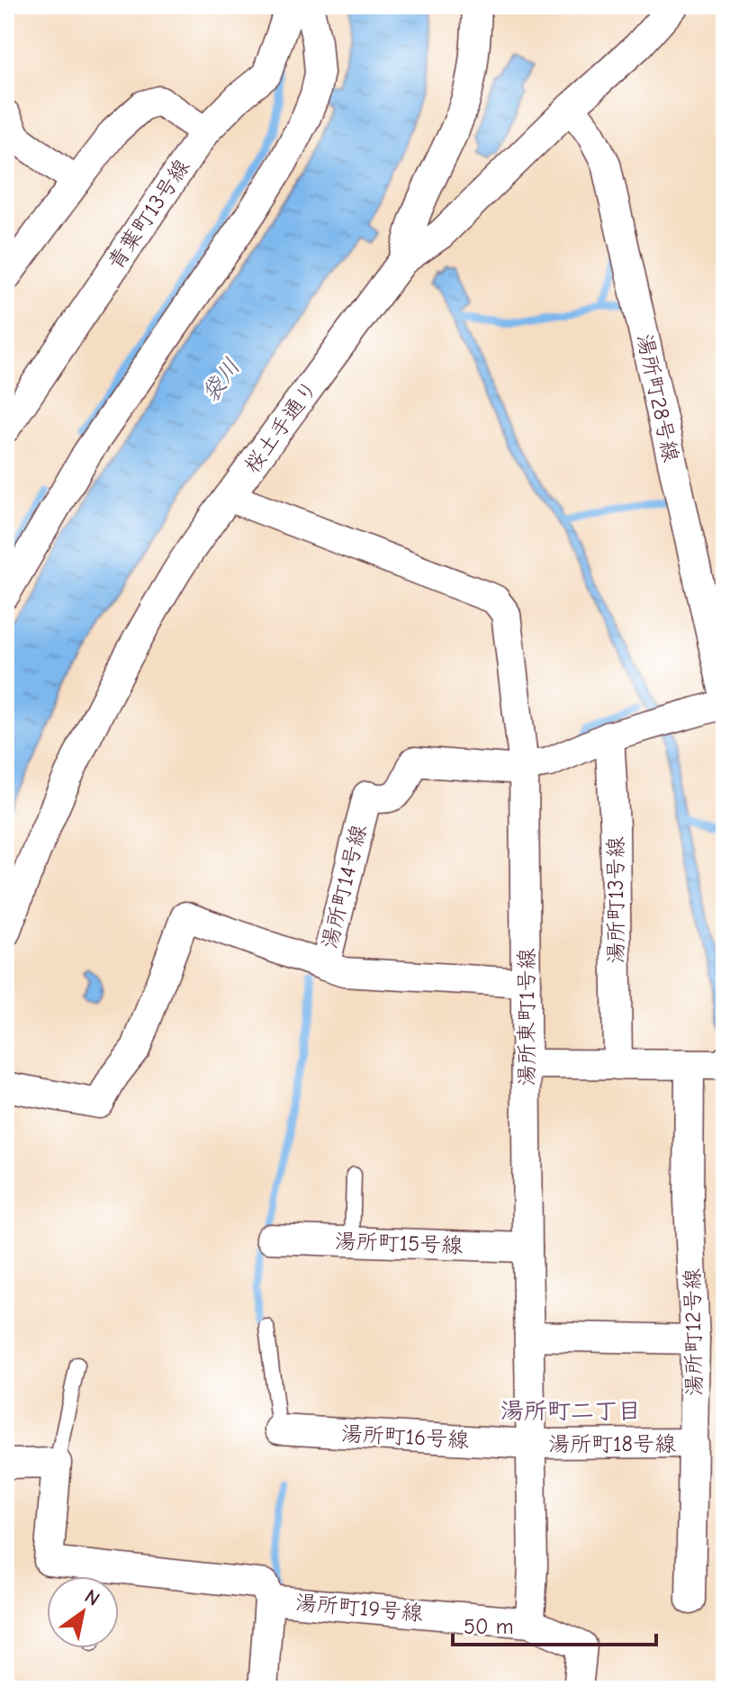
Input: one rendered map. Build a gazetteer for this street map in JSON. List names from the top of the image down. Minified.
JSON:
{"streets":{"street":["青葉町13号線","湯所町28号線","桜土手通り","湯所町14号線","湯所町13号線","湯所東町1号線","湯所町15号線","湯所町12号線","湯所町16号線","湯所町18号線","湯所町19号線"]},"crossings":[["湯所町28号線","桜土手通り"],["桜土手通り","湯所東町1号線"],["湯所町14号線","湯所東町1号線"],["湯所東町1号線","湯所町15号線"],["湯所東町1号線","湯所町16号線"],["湯所東町1号線","湯所町18号線"],["湯所東町1号線","湯所町19号線"],["湯所町12号線","湯所町18号線"],["湯所町16号線","湯所町18号線"]],"districts":["湯所町二丁目"],"water":["袋川"],"scale_bar":"50 m","north":"top right"}
